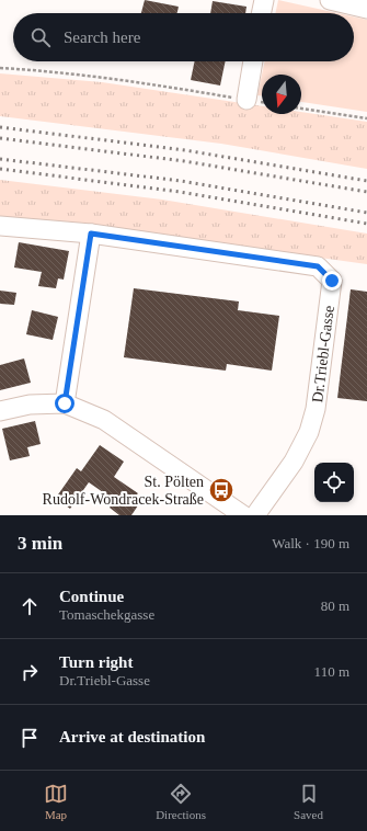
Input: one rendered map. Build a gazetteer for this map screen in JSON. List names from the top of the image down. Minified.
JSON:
{"streets":{"street":["Dr.Triebl-Gasse"]},"places":{"bus stop":["St. Pölten Rudolf-Wondracek-Straße"]},"north":"bottom","page":{"search":"Search here","heading":["3 min","Walk · 190 m"],"list":[["Continue","Tomaschekgasse","80 m"],["Turn right","Dr.Triebl-Gasse","110 m"],"Arrive at destination"],"nav":["Map","Directions","Saved"]}}
